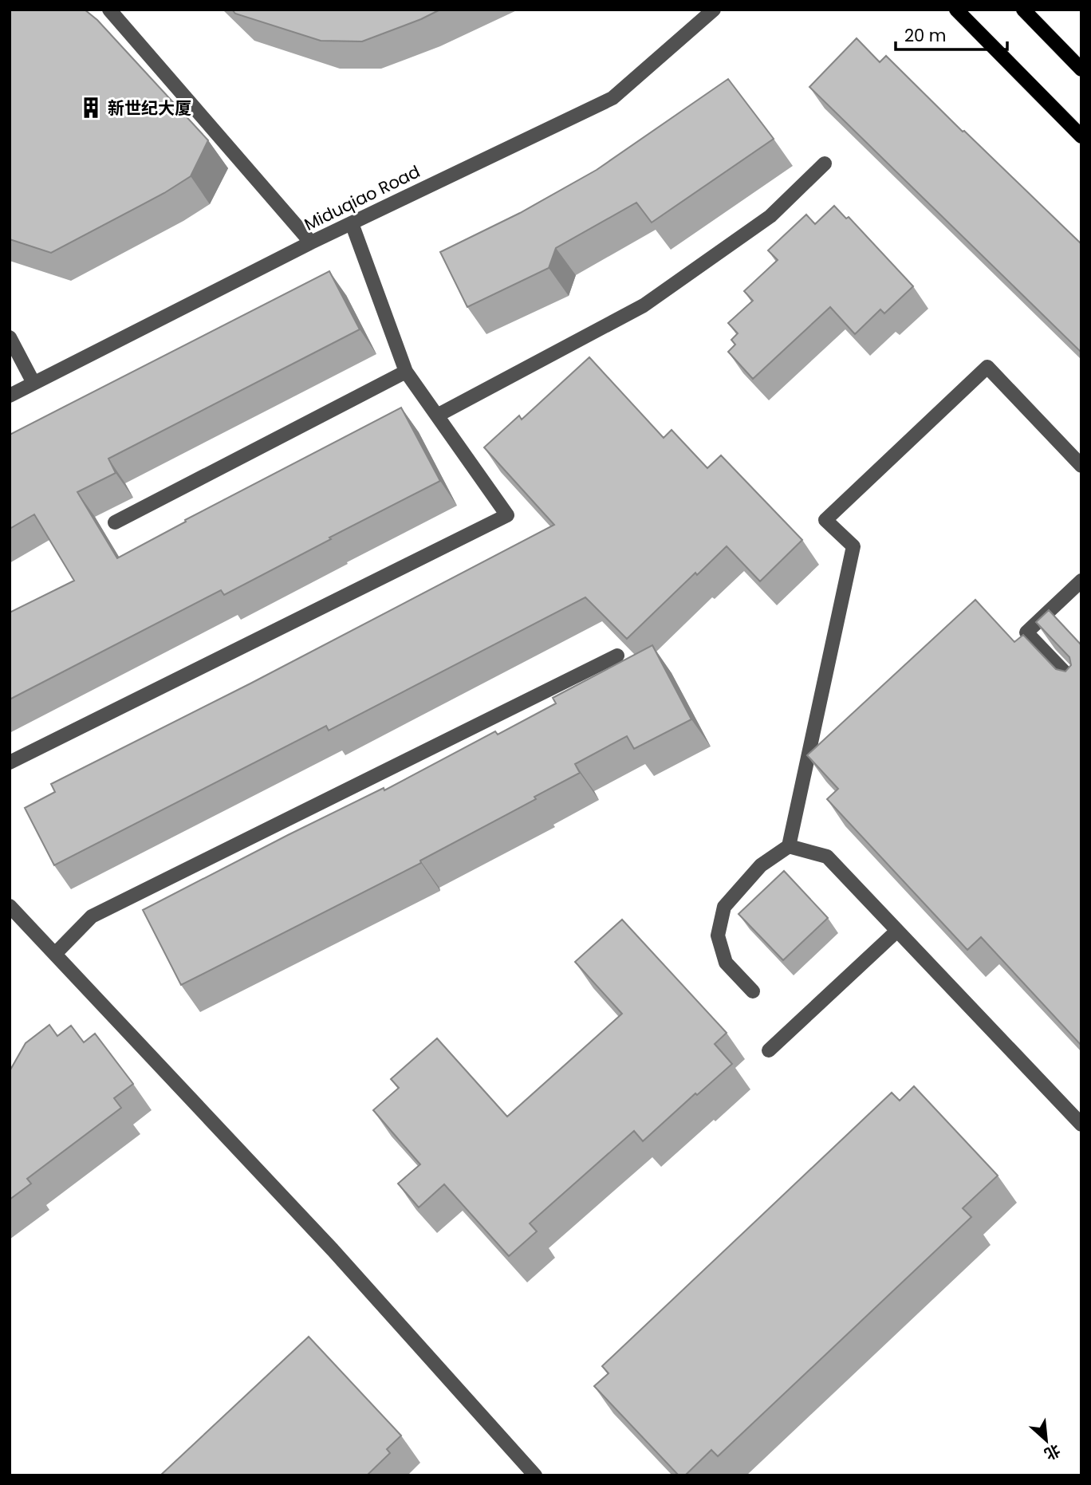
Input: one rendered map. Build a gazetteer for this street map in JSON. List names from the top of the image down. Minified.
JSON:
{"streets":{"street":["Miduqiao Road"]},"places":{"building":["新世纪大厦"]},"scale_bar":"20 m","north":"bottom right"}
